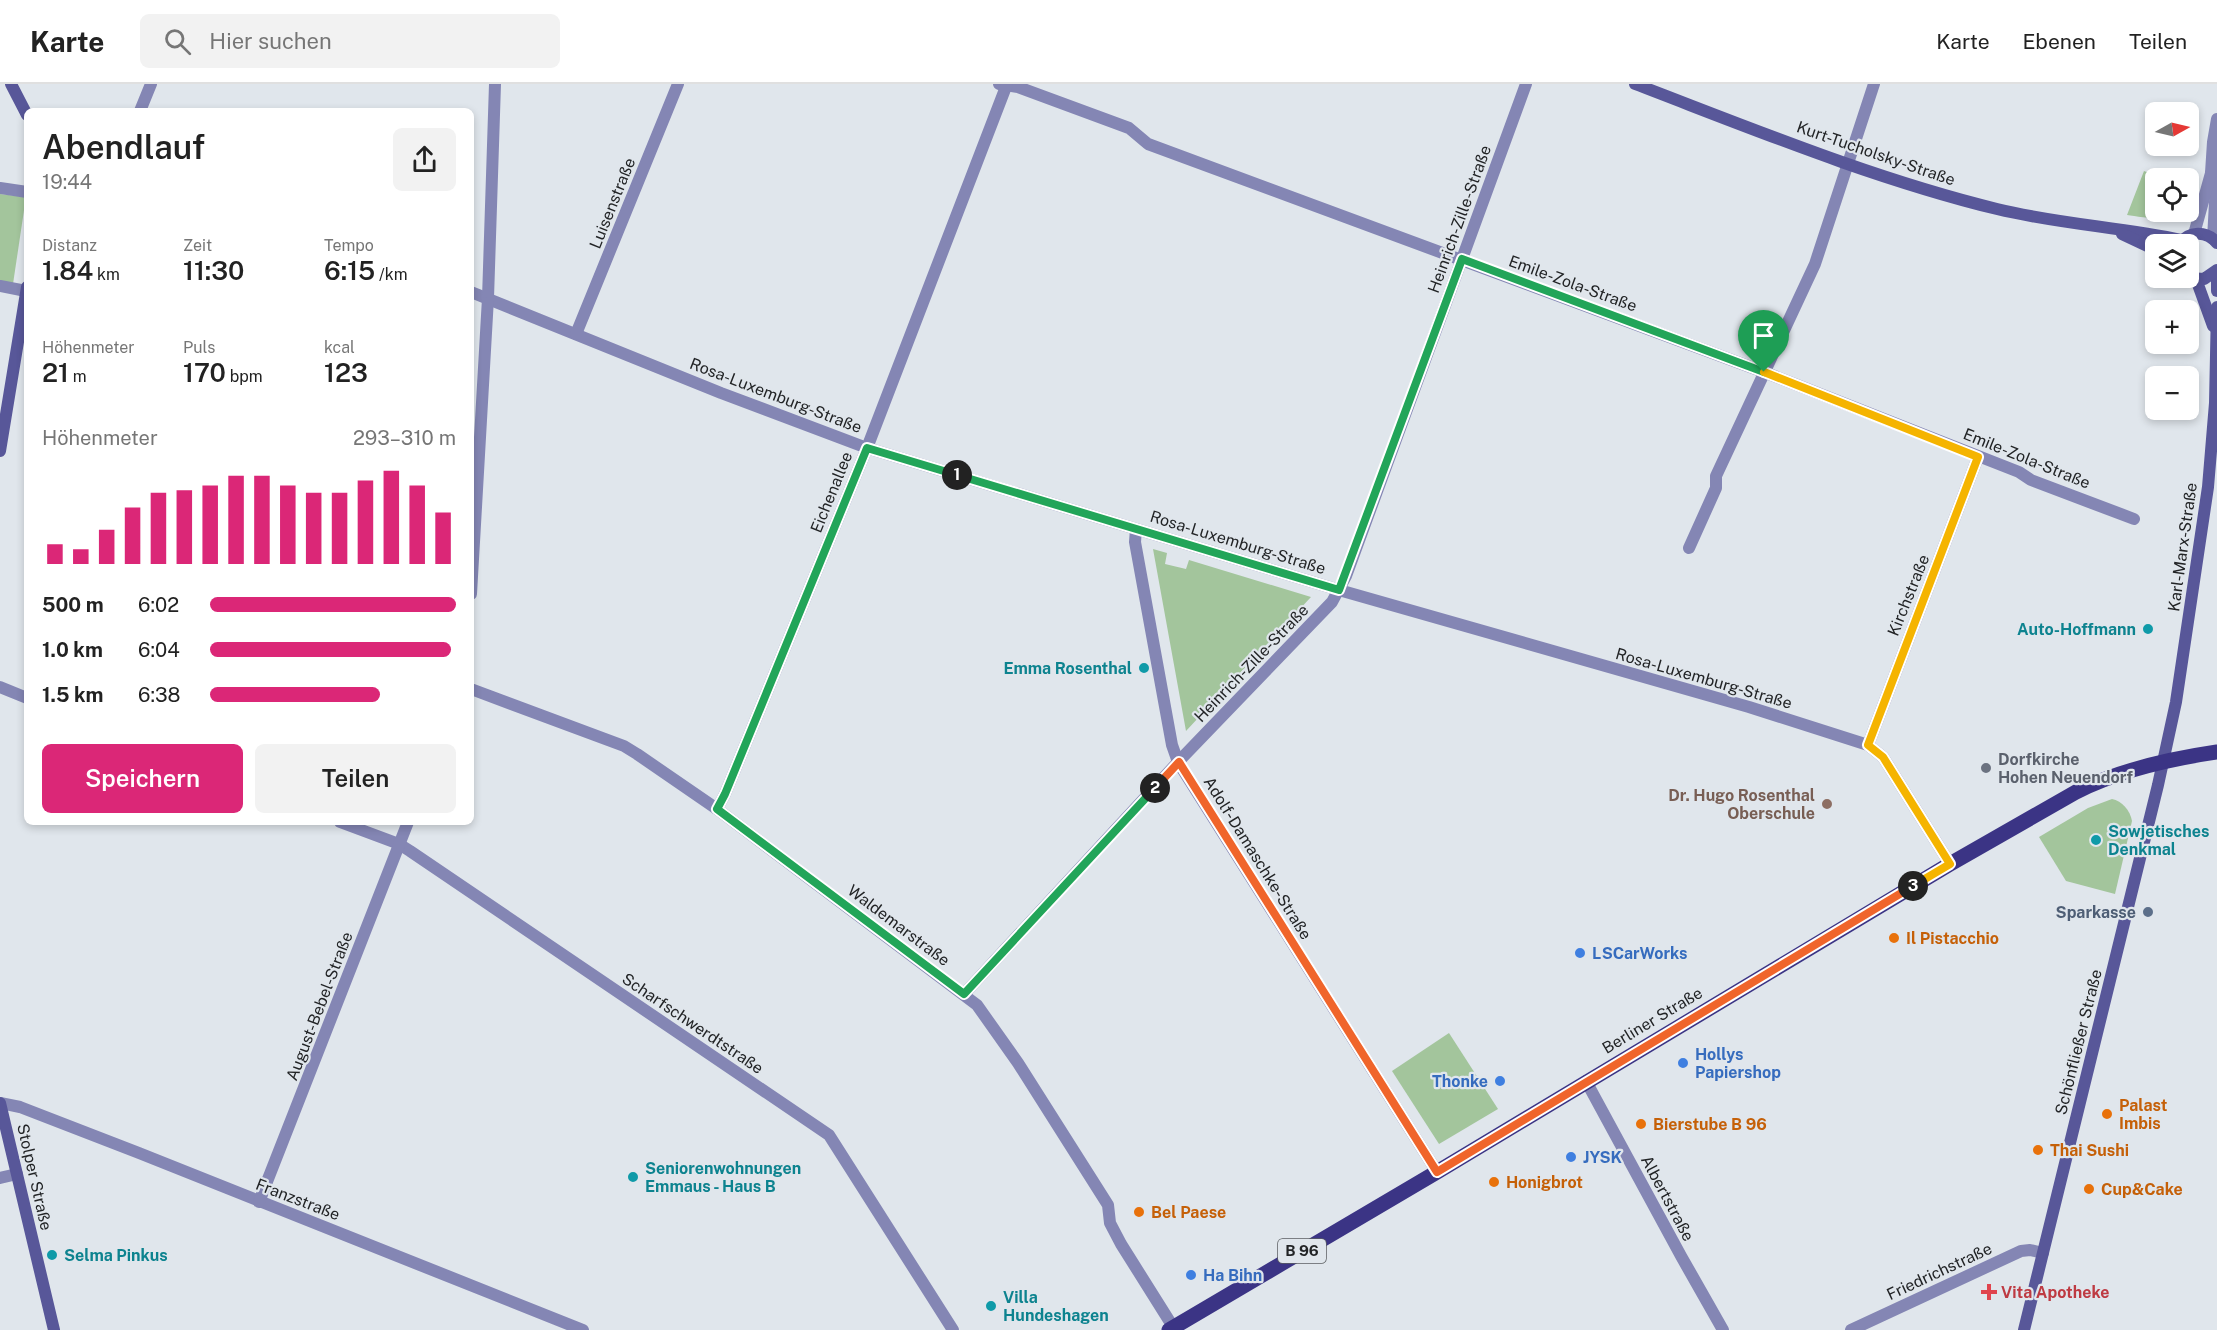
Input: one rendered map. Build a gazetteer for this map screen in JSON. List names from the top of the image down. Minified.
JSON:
{"streets":{"main road":["Kurt-Tucholsky-Straße","Karl-Marx-Straße","Berliner Straße","Schönfließer Straße","Stolper Straße","B 96"],"street":["Luisenstraße","Heinrich-Zille-Straße","Emile-Zola-Straße","Rosa-Luxemburg-Straße","Eichenallee","Kirchstraße","Adolf-Damaschke-Straße","Waldemarstraße","August-Bebel-Straße","Scharfschwerdtstraße","Albertstraße","Franzstraße","Friedrichstraße"]},"crossings":[["Luisenstraße","Rosa-Luxemburg-Straße"],["Heinrich-Zille-Straße","Emile-Zola-Straße"],["Heinrich-Zille-Straße","Rosa-Luxemburg-Straße"],["Heinrich-Zille-Straße","Adolf-Damaschke-Straße"],["Heinrich-Zille-Straße","Waldemarstraße"],["Emile-Zola-Straße","Eichenallee"],["Emile-Zola-Straße","Kirchstraße"],["Rosa-Luxemburg-Straße","Eichenallee"],["Rosa-Luxemburg-Straße","Kirchstraße"],["Rosa-Luxemburg-Straße","Adolf-Damaschke-Straße"],["Rosa-Luxemburg-Straße","Berliner Straße"],["Eichenallee","Waldemarstraße"],["Karl-Marx-Straße","Berliner Straße"],["Karl-Marx-Straße","Schönfließer Straße"],["Karl-Marx-Straße","B 96"],["Adolf-Damaschke-Straße","Berliner Straße"],["Waldemarstraße","Berliner Straße"],["August-Bebel-Straße","Scharfschwerdtstraße"],["August-Bebel-Straße","Franzstraße"],["Berliner Straße","Schönfließer Straße"],["Berliner Straße","Albertstraße"],["Berliner Straße","B 96"],["Schönfließer Straße","B 96"],["Schönfließer Straße","Friedrichstraße"],["Stolper Straße","Franzstraße"]],"places":{"other":["Auto-Hoffmann","Emma Rosenthal","Dorfkirche Hohen Neuendorf","Dr. Hugo Rosenthal Oberschule","Sowjetisches Denkmal","Sparkasse","Il Pistacchio","LSCarWorks","Hollys Papiershop","Thonke","Palast Imbis","Bierstube B 96","Thai Sushi","JYSK","Seniorenwohnungen Emmaus - Haus B","Honigbrot","Cup&Cake","Bel Paese","Selma Pinkus","Ha Bihn","Villa Hundeshagen"],"health":["Vita Apotheke"]},"north":"right","page":{"header":"Karte","search":"Hier suchen","nav":["Karte","Ebenen","Teilen"],"map_buttons":["+","−"],"heading":["Abendlauf","19:44"],"stats":[["Distanz","1.84 km"],["Zeit","11:30"],["Tempo","6:15 /km"],["Höhenmeter","21 m"],["Puls","170 bpm"],["kcal","123"]],"chart":["Höhenmeter","293–310 m"],"pins":["1","2","3"],"list":[{"name":"500 m","note":"6:02"},{"name":"1.0 km","note":"6:04"},{"name":"1.5 km","note":"6:38"}],"buttons":["Speichern","Teilen"]}}
